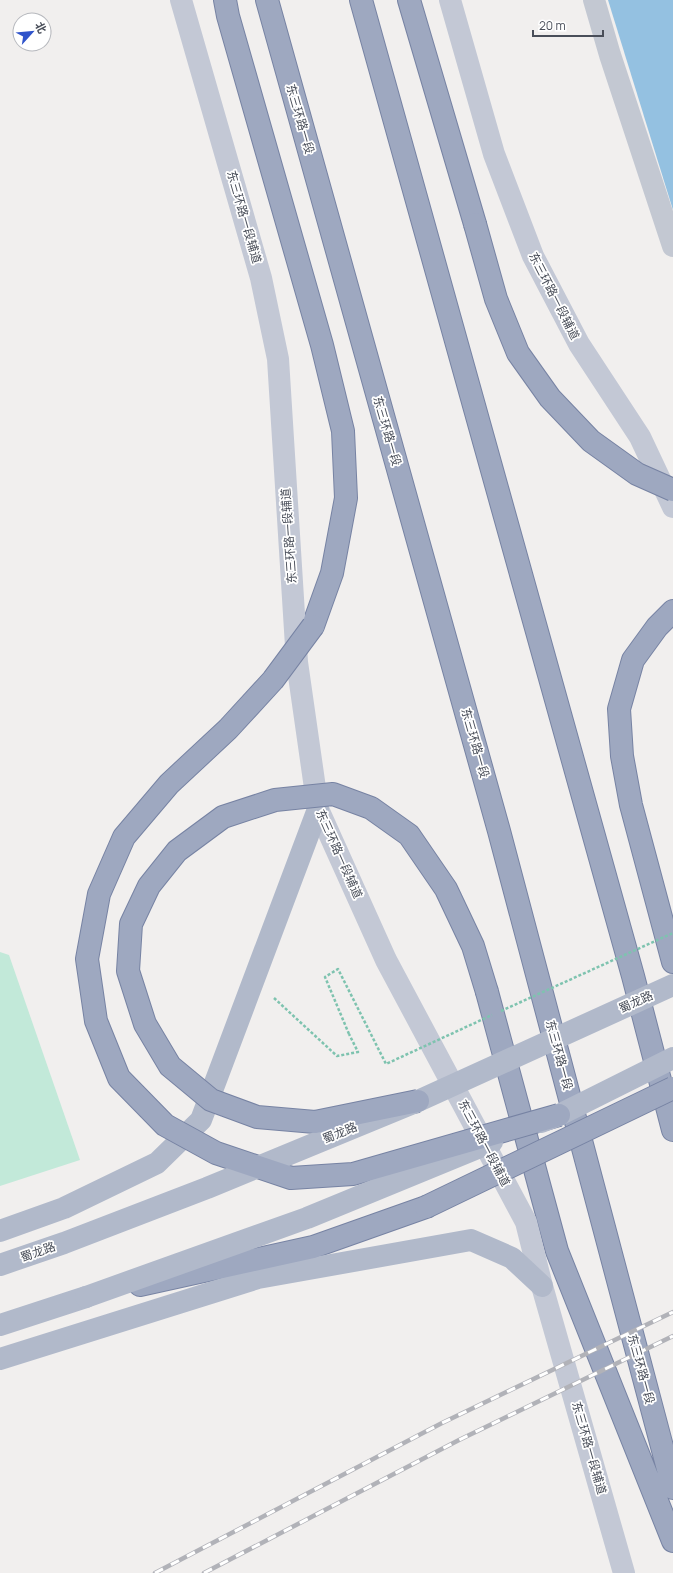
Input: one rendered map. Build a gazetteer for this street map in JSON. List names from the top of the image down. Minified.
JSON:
{"streets":{"highway":["东三环路一段"],"main road":["东三环路一段辅道","蜀龙路"]},"scale_bar":"20 m","north":"top right"}
